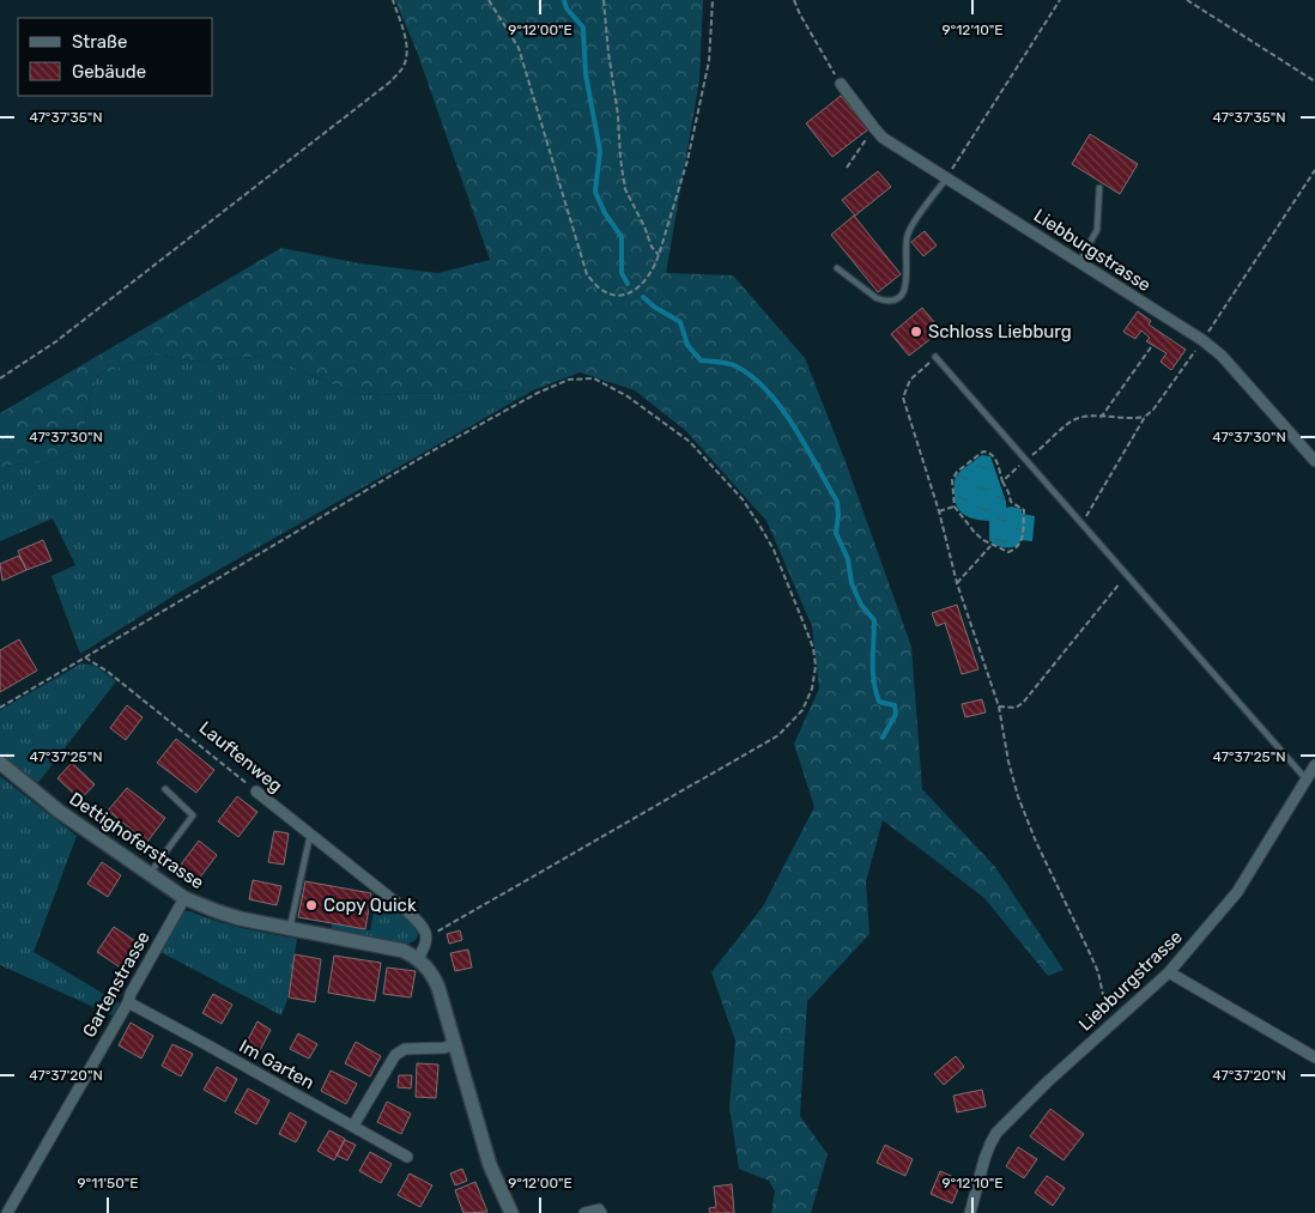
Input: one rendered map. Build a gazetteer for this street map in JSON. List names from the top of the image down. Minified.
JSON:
{"streets":{"street":["Liebburgstrasse","Lauftenweg","Dettighoferstrasse","Gartenstrasse","Im Garten"]},"crossings":[["Dettighoferstrasse","Gartenstrasse"],["Gartenstrasse","Im Garten"]],"places":["Schloss Liebburg","Copy Quick"],"legend":["Straße","Gebäude"],"coordinates":["9°12'00\"E","9°12'10\"E","47°37'35\"N","47°37'30\"N","47°37'25\"N","47°37'20\"N","9°11'50\"E"]}
